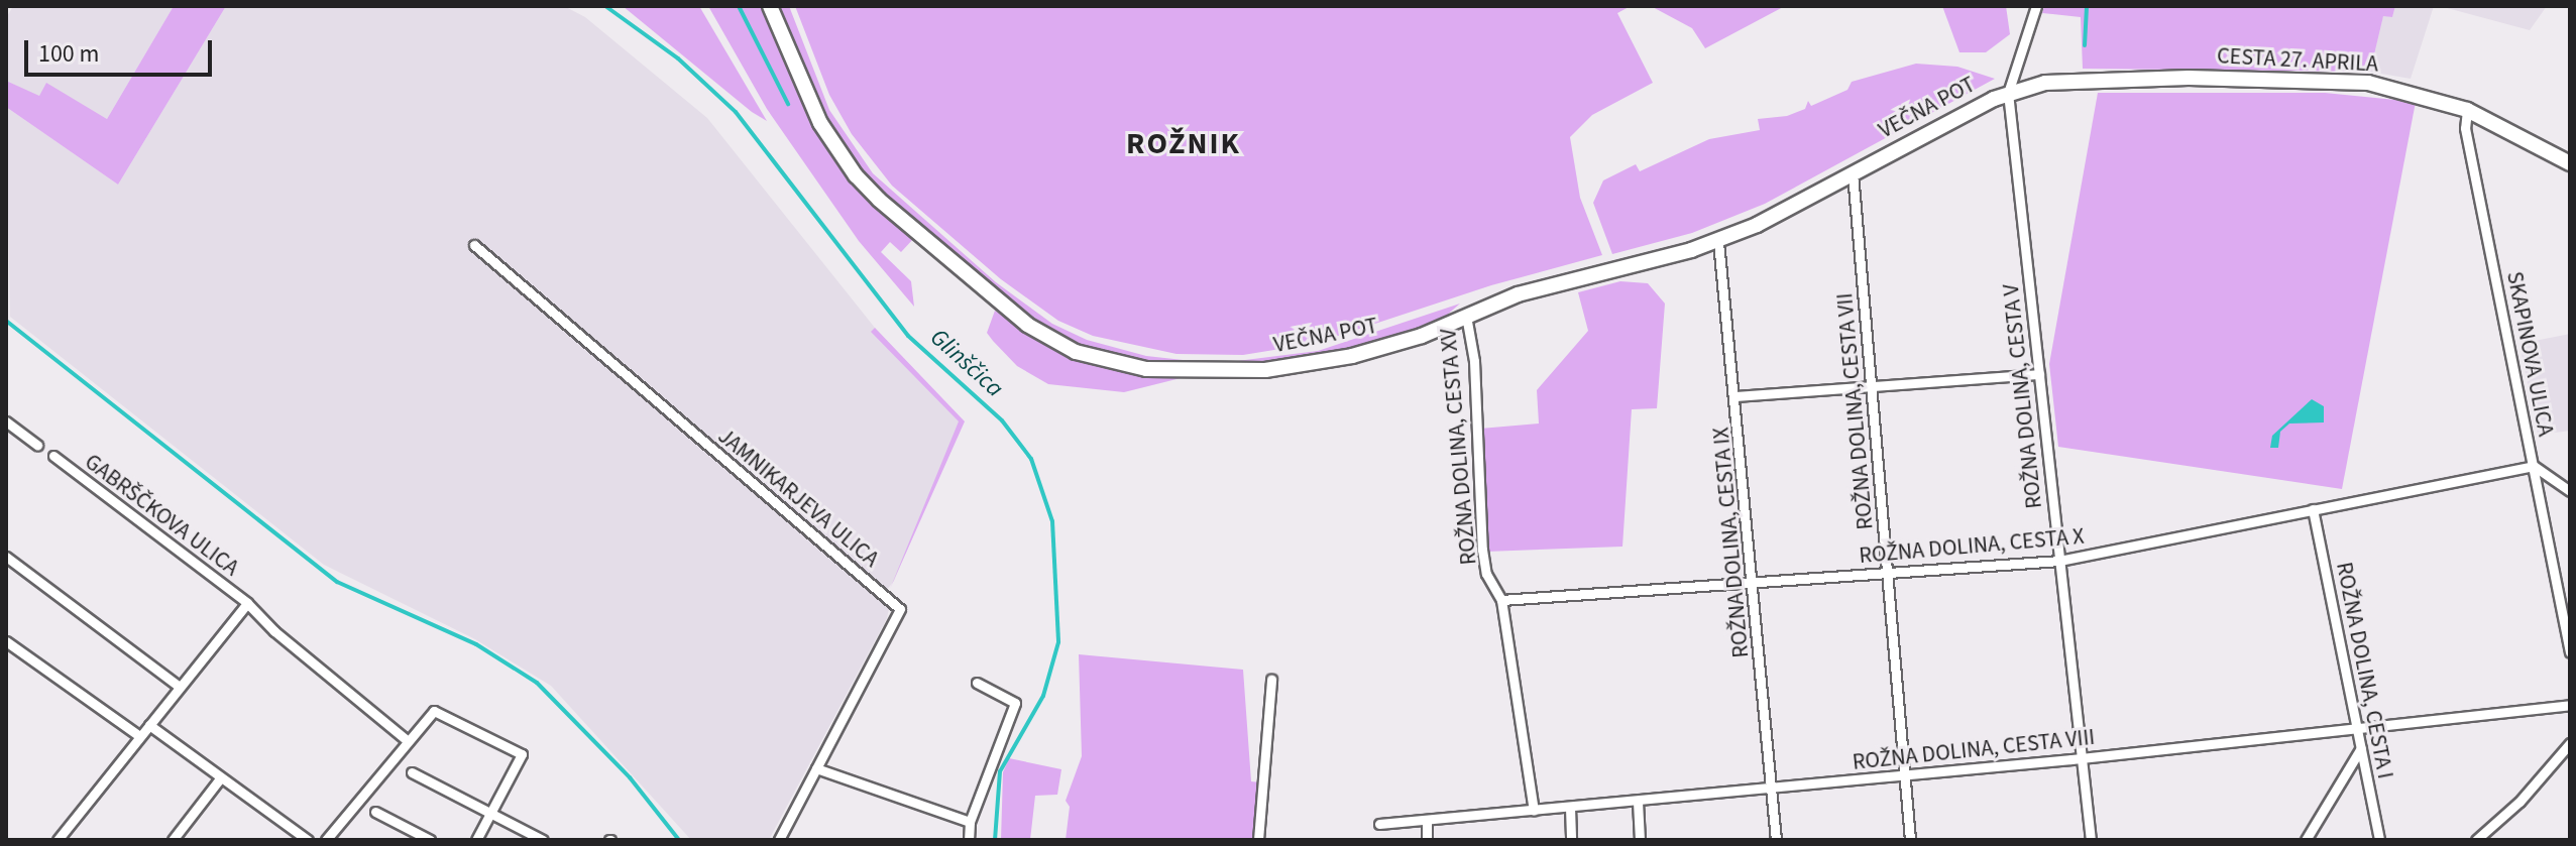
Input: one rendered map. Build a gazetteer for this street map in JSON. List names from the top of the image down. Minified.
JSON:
{"streets":{"main road":["CESTA 27. APRILA","VEČNA POT"],"street":["SKAPINOVA ULICA","ROŽNA DOLINA, CESTA V","ROŽNA DOLINA, CESTA VII","ROŽNA DOLINA, CESTA XV","JAMNIKARJEVA ULICA","GABRŠČKOVA ULICA","ROŽNA DOLINA, CESTA IX","ROŽNA DOLINA, CESTA X","ROŽNA DOLINA, CESTA I","ROŽNA DOLINA, CESTA VIII"]},"crossings":[["CESTA 27. APRILA","VEČNA POT"],["CESTA 27. APRILA","SKAPINOVA ULICA"],["CESTA 27. APRILA","ROŽNA DOLINA, CESTA V"],["VEČNA POT","ROŽNA DOLINA, CESTA V"],["VEČNA POT","ROŽNA DOLINA, CESTA VII"],["VEČNA POT","ROŽNA DOLINA, CESTA XV"],["VEČNA POT","ROŽNA DOLINA, CESTA IX"],["SKAPINOVA ULICA","ROŽNA DOLINA, CESTA X"],["ROŽNA DOLINA, CESTA V","ROŽNA DOLINA, CESTA X"],["ROŽNA DOLINA, CESTA V","ROŽNA DOLINA, CESTA VIII"],["ROŽNA DOLINA, CESTA VII","ROŽNA DOLINA, CESTA X"],["ROŽNA DOLINA, CESTA VII","ROŽNA DOLINA, CESTA VIII"],["ROŽNA DOLINA, CESTA XV","ROŽNA DOLINA, CESTA X"],["ROŽNA DOLINA, CESTA XV","ROŽNA DOLINA, CESTA VIII"],["ROŽNA DOLINA, CESTA IX","ROŽNA DOLINA, CESTA X"],["ROŽNA DOLINA, CESTA IX","ROŽNA DOLINA, CESTA VIII"],["ROŽNA DOLINA, CESTA X","ROŽNA DOLINA, CESTA I"],["ROŽNA DOLINA, CESTA I","ROŽNA DOLINA, CESTA VIII"]],"districts":["ROŽNIK"],"water":["Glinščica"],"scale_bar":"100 m"}
